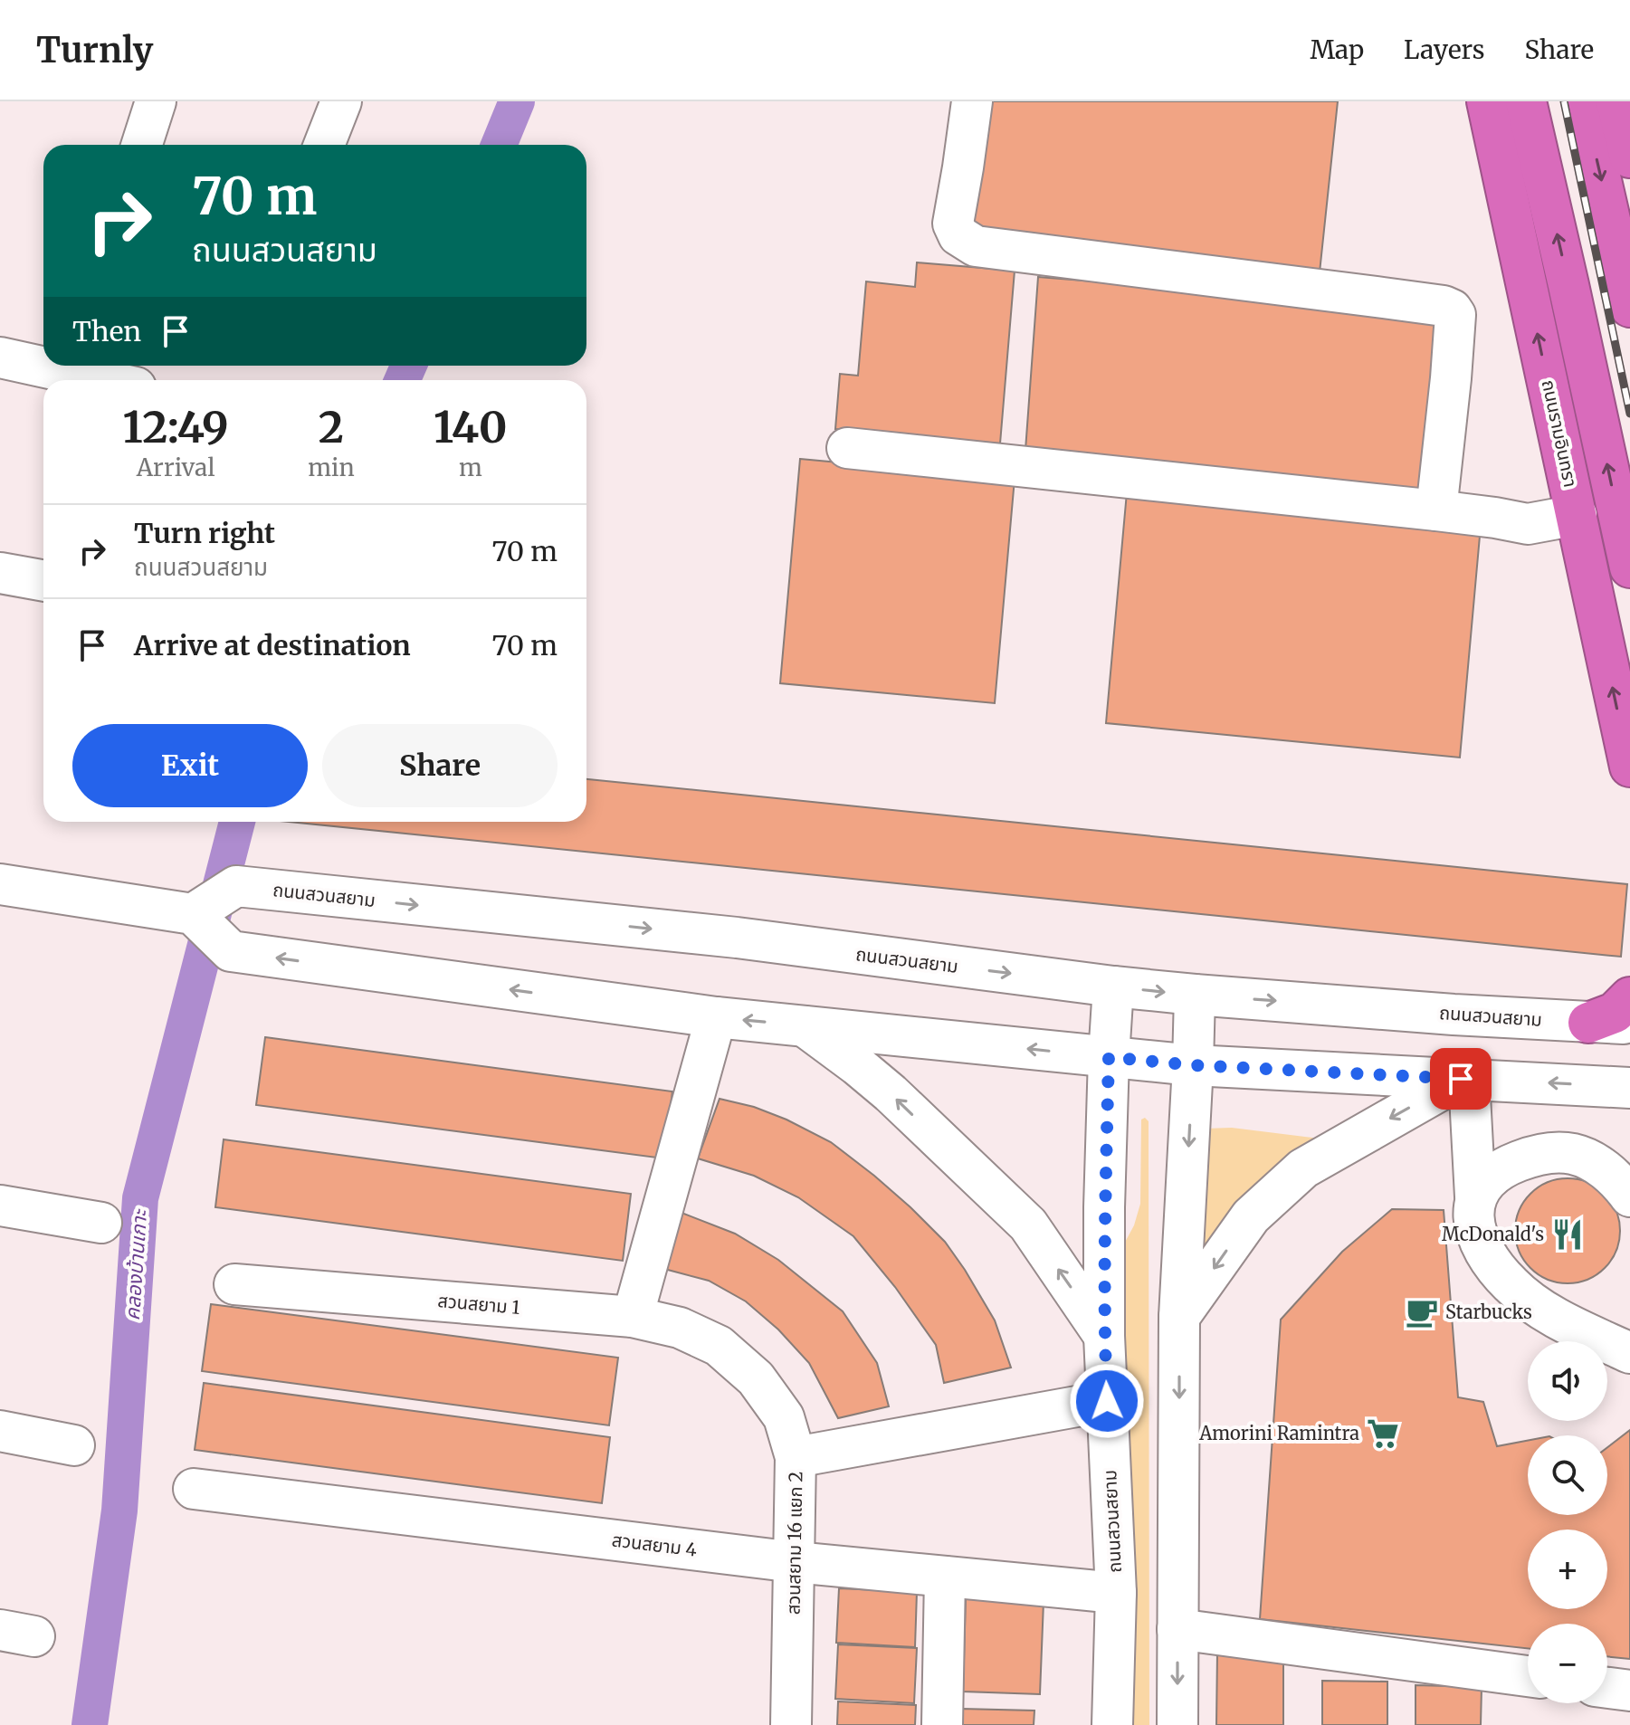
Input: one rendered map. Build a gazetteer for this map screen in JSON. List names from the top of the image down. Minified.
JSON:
{"streets":{"highway":["ถนนรามอินทรา"],"street":["ถนนสวนสยาม","สวนสยาม 1","สวนสยาม 16 แยก 2","สวนสยาม 4"]},"crossings":[["ถนนสวนสยาม","สวนสยาม 4"],["สวนสยาม 1","สวนสยาม 16 แยก 2"],["สวนสยาม 16 แยก 2","สวนสยาม 4"]],"water":["คลองบ้านเกาะ"],"places":{"restaurant":["McDonald's"],"cafe":["Starbucks"],"supermarket":["Amorini Ramintra"]},"page":{"header":"Turnly","nav":["Map","Layers","Share"],"turn":["70 m","ถนนสวนสยาม"],"then":"Then","eta":["12:49","Arrival","2","min","140","m"],"list":[{"name":"Turn right","note":"ถนนสวนสยาม","value":"70 m"},{"name":"Arrive at destination","value":"70 m"}],"buttons":["Exit","Share"],"map_buttons":["+","−"]}}
